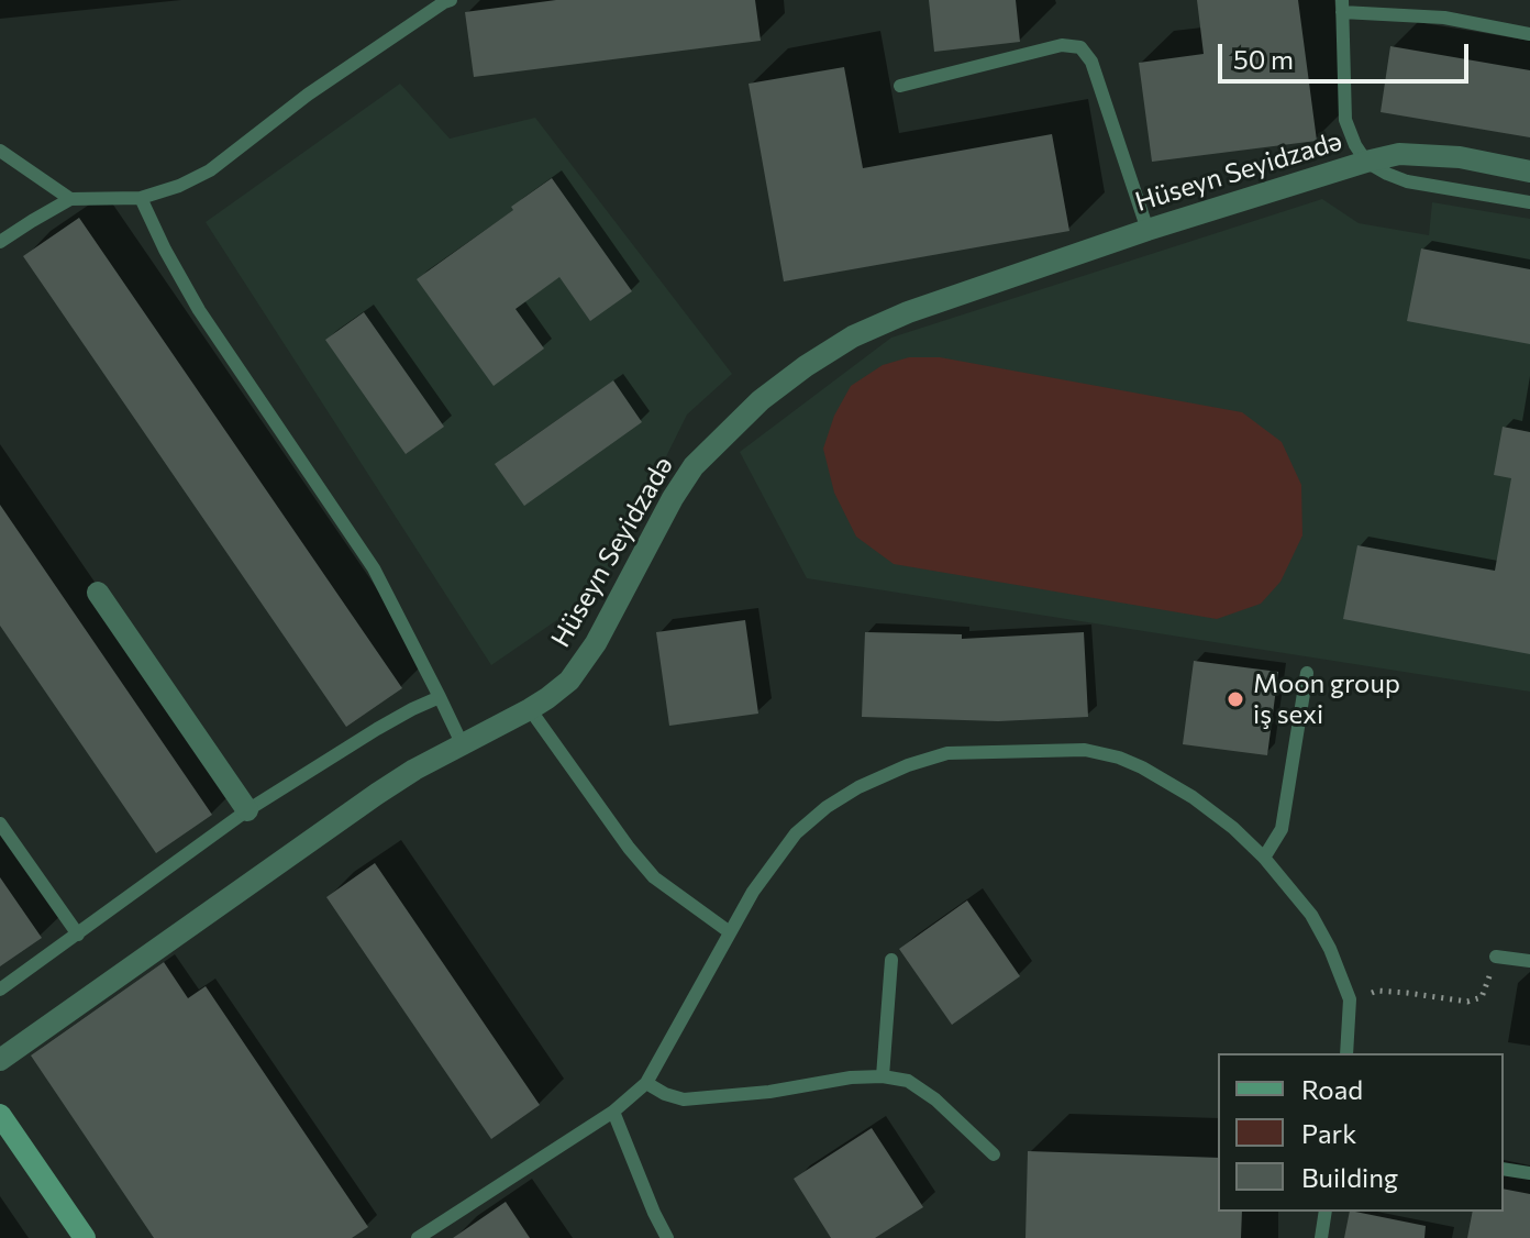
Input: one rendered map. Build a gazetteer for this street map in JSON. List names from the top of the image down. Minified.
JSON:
{"streets":{"street":["Hüseyn Seyidzadə"]},"places":["Moon group iş sexi"],"legend":["Road","Park","Building"],"scale_bar":"50 m"}
